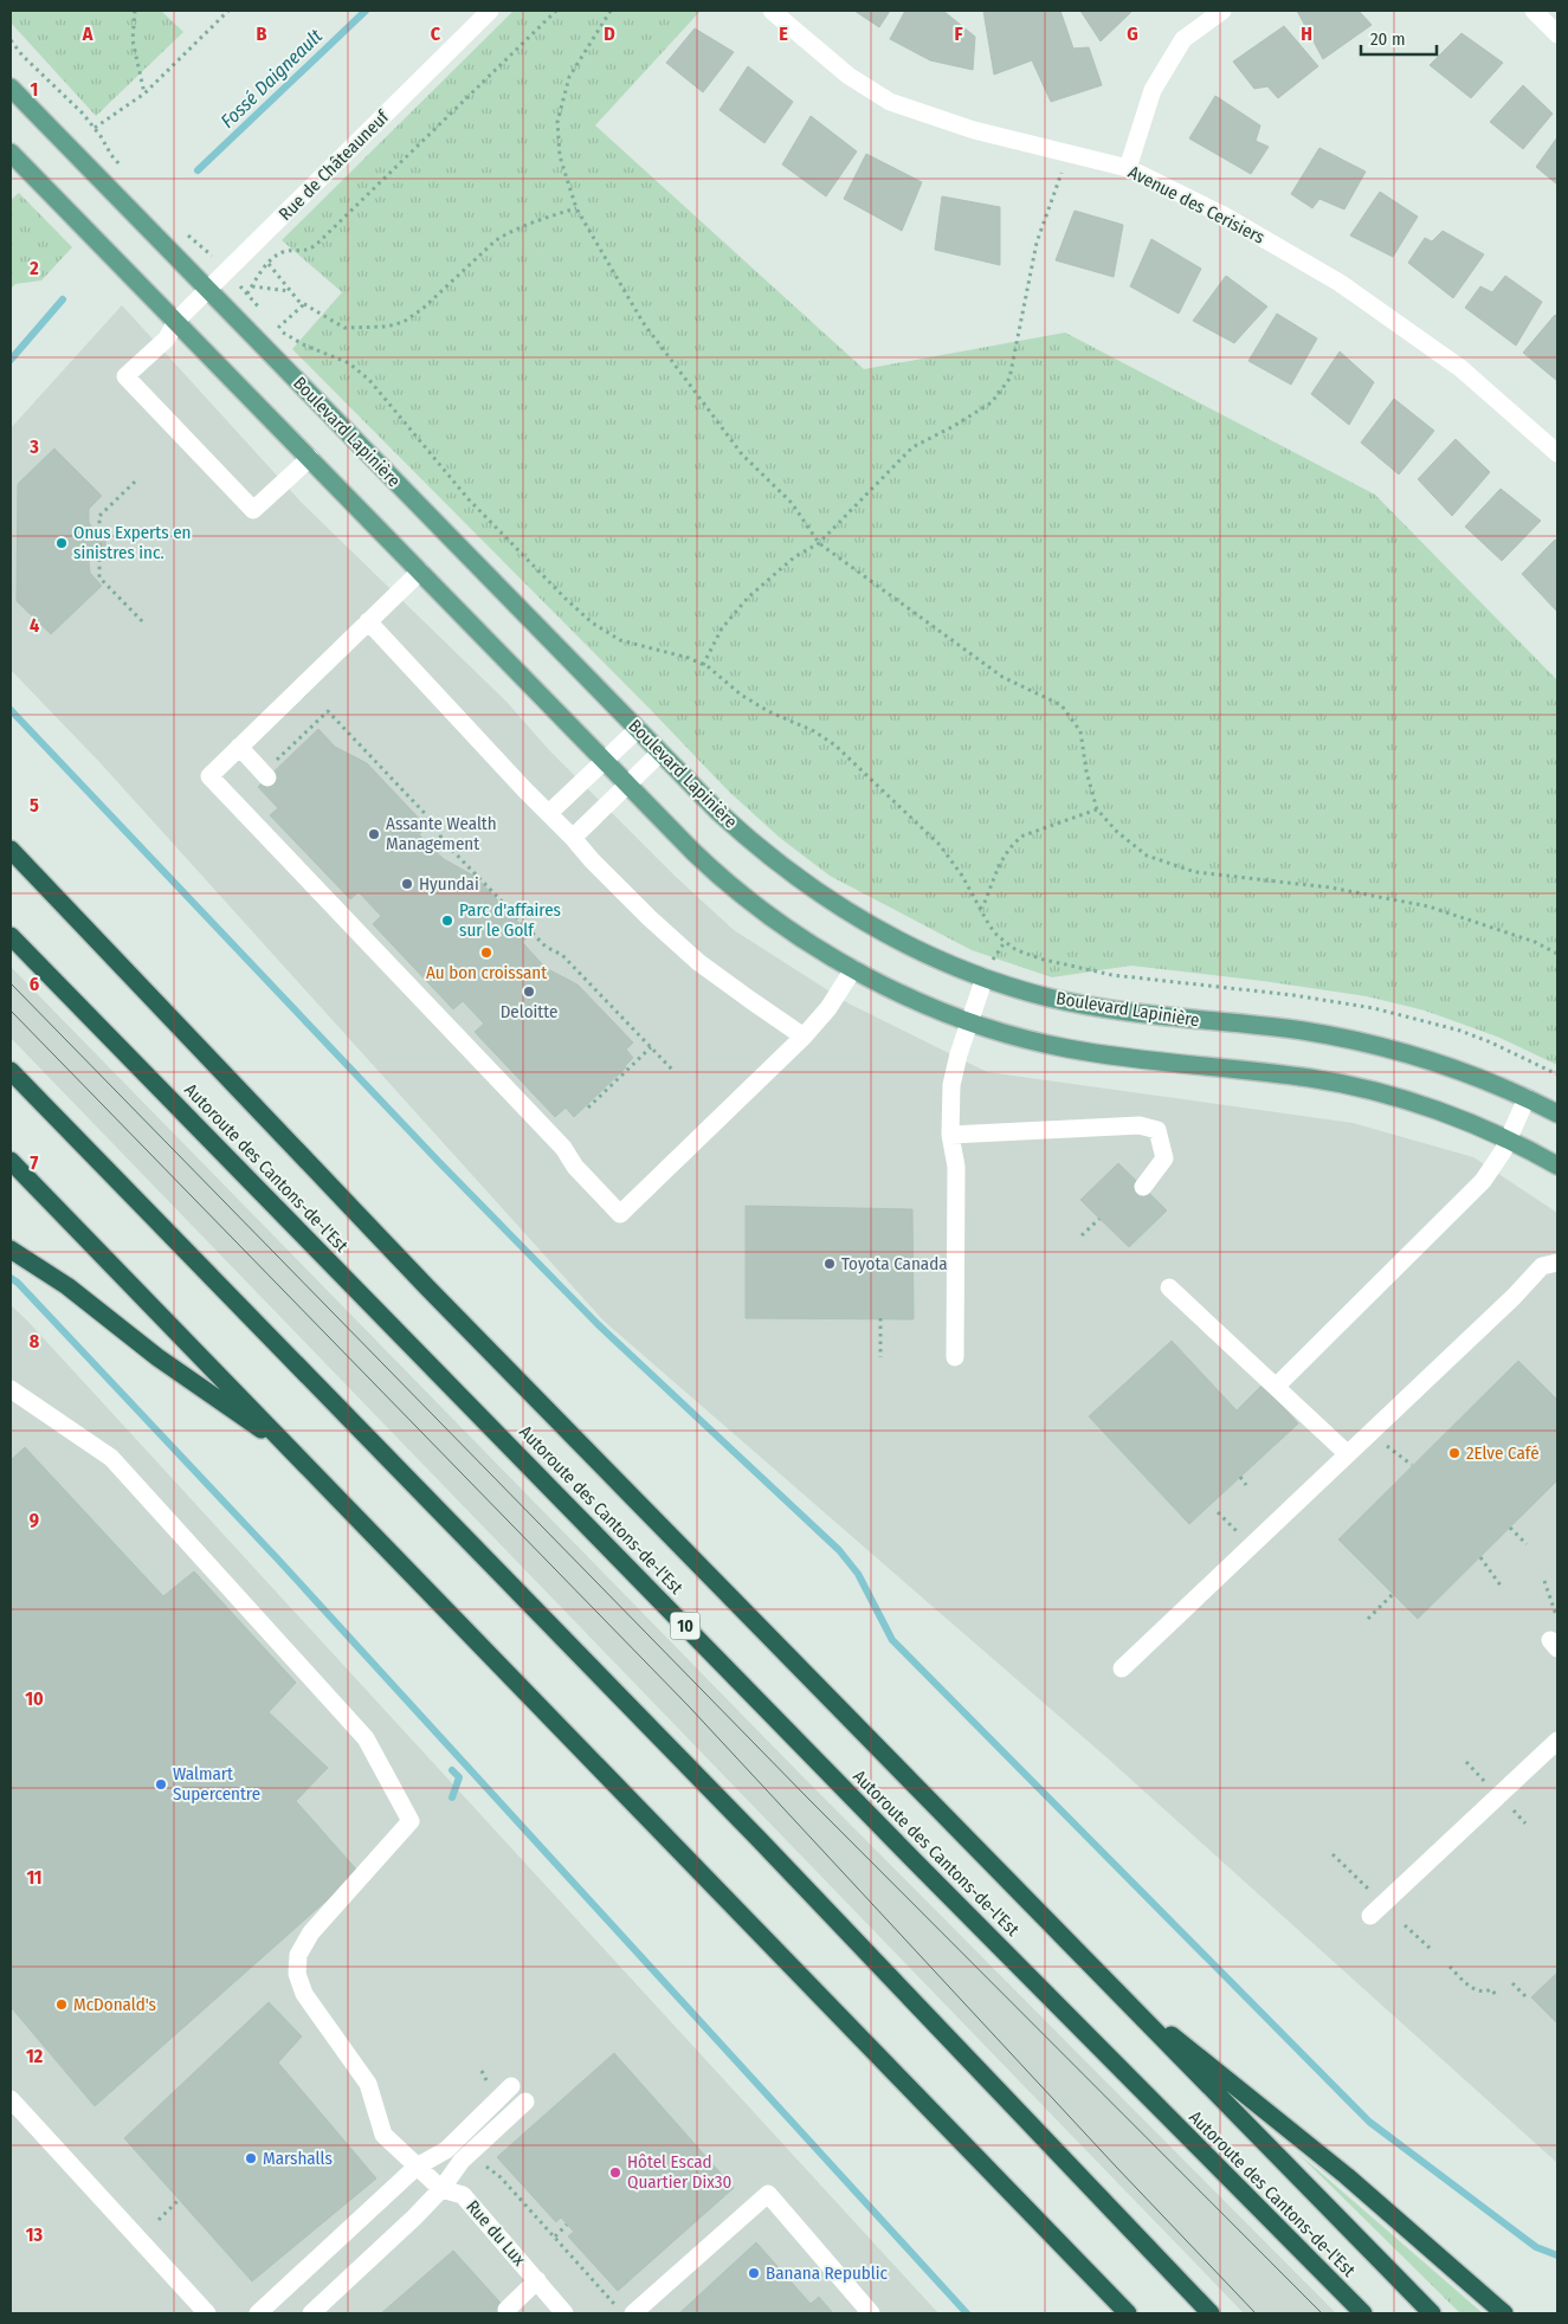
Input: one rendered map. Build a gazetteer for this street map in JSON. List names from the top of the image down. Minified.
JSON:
{"streets":{"highway":["Autoroute des Cantons-de-l'Est","10"],"main road":["Boulevard Lapinière"],"street":["Rue de Châteauneuf","Avenue des Cerisiers","Rue du Lux"]},"crossings":[["Rue de Châteauneuf","Boulevard Lapinière"]],"water":["Fossé Daigneault"],"places":["Onus Experts en sinistres inc.","Assante Wealth Management","Hyundai","Parc d'affaires sur le Golf","Au bon croissant","Deloitte","Toyota Canada","2Elve Café","Walmart Supercentre","McDonald's","Marshalls","Hôtel Escad Quartier Dix30","Banana Republic"],"scale_bar":"20 m","grid":{"columns":["A","B","C","D","E","F","G","H"],"rows":["1","2","3","4","5","6","7","8","9","10","11","12","13"]}}
